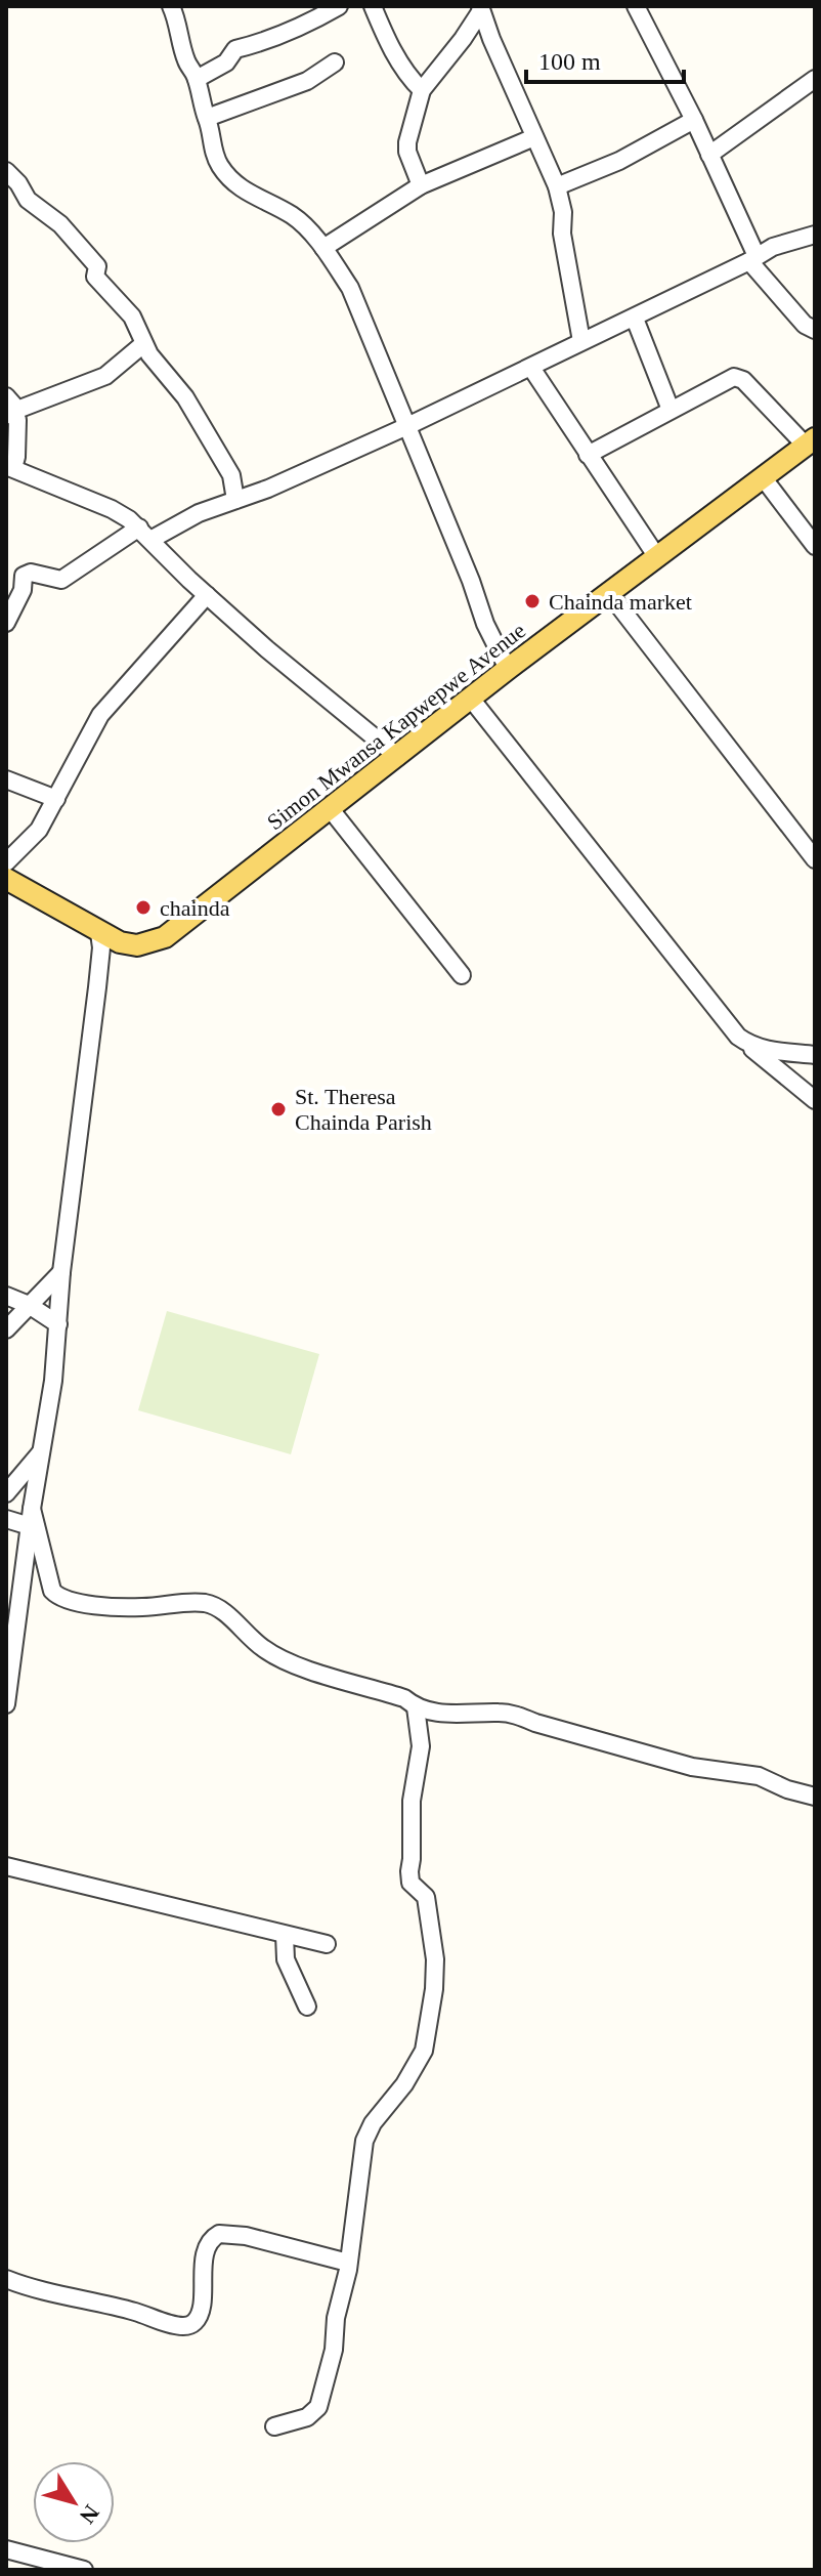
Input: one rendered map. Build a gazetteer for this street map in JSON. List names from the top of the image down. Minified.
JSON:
{"streets":{"main road":["Simon Mwansa Kapwepwe Avenue"]},"places":["Chainda market","chainda","St. Theresa Chainda Parish"],"scale_bar":"100 m","north":"bottom right"}
